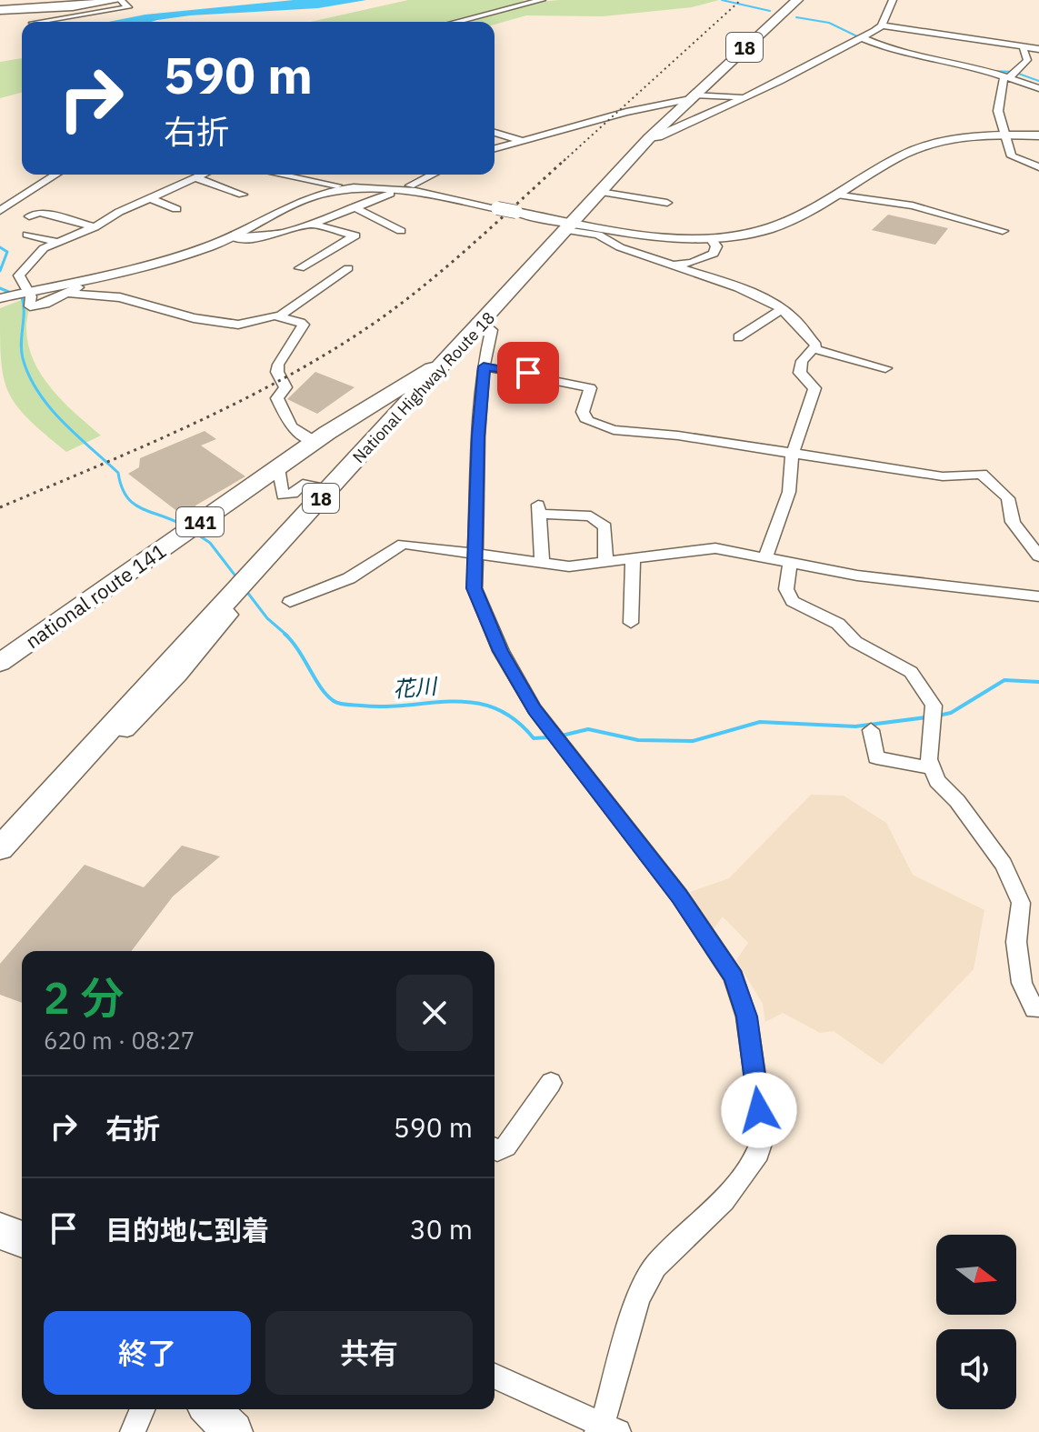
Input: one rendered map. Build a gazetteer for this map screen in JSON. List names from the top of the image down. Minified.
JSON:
{"streets":{"main road":["18","National Highway Route 18","141","national route 141"]},"crossings":[["National Highway Route 18","national route 141"]],"water":["花川"],"north":"right","page":{"turn":["590 m","右折"],"heading":["2 分","620 m · 08:27"],"list":[{"name":"右折","value":"590 m"},{"name":"目的地に到着","value":"30 m"}],"buttons":["終了","共有"]}}
